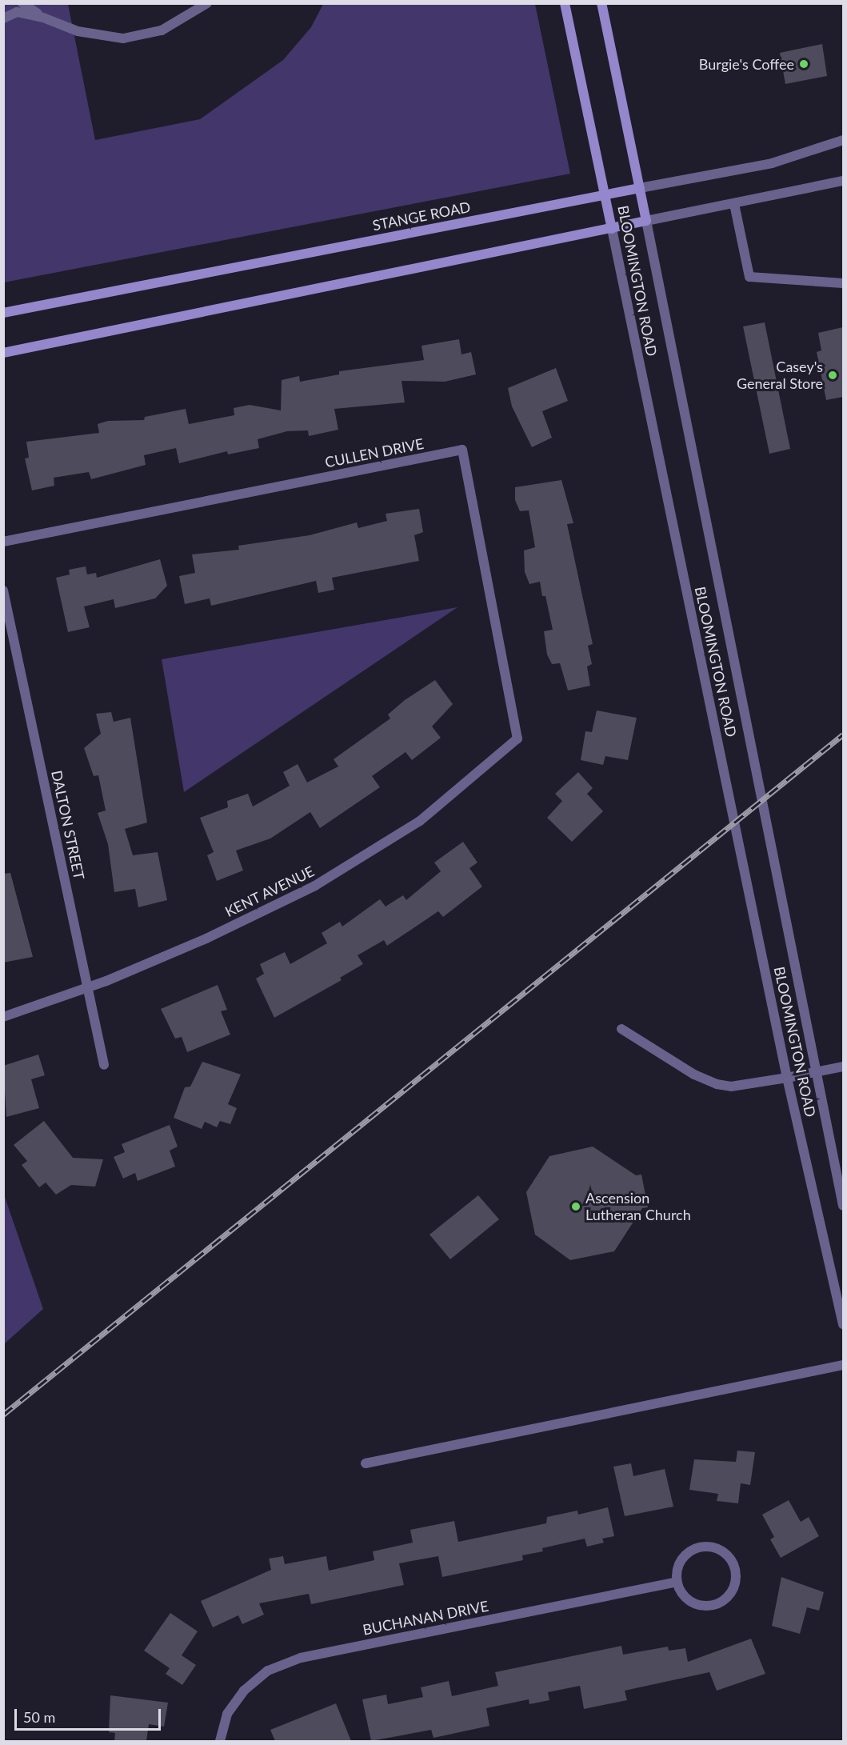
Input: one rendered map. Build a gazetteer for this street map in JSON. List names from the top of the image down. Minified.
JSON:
{"streets":{"main road":["STANGE ROAD","BLOOMINGTON ROAD"],"street":["CULLEN DRIVE","DALTON STREET","KENT AVENUE","BUCHANAN DRIVE"]},"crossings":[["STANGE ROAD","BLOOMINGTON ROAD"],["CULLEN DRIVE","KENT AVENUE"],["DALTON STREET","KENT AVENUE"]],"places":["Burgie's Coffee","Casey's General Store","Ascension Lutheran Church"],"scale_bar":"50 m"}
